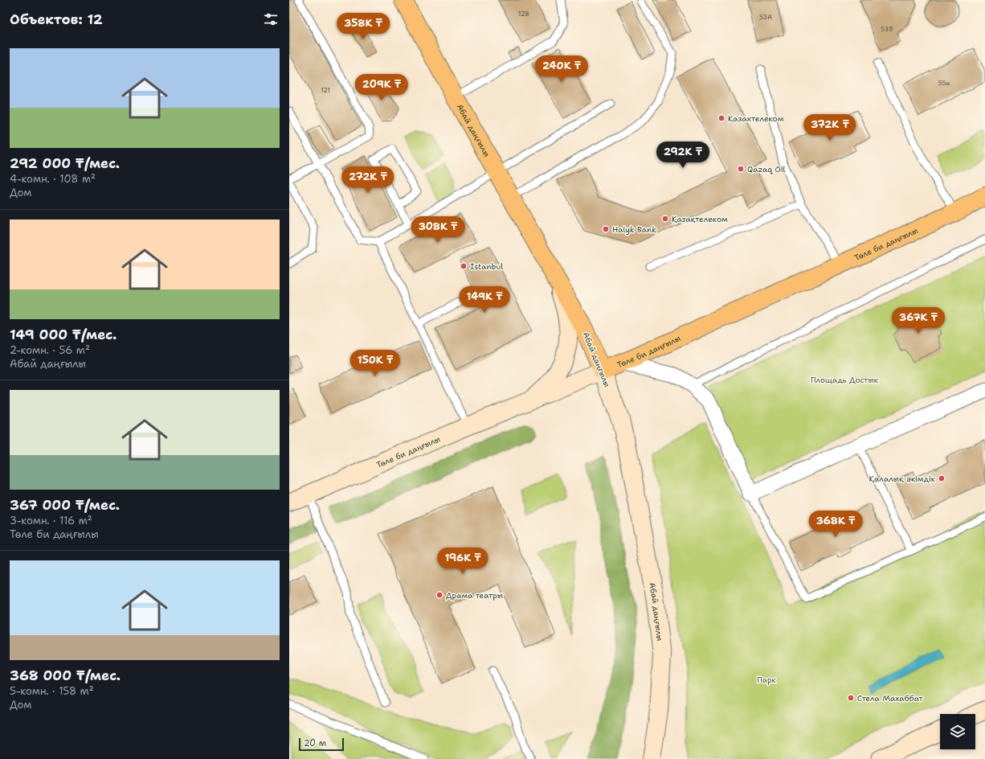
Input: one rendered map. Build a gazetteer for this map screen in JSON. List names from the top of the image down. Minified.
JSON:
{"streets":{"main road":["Абай даңғылы","Төле би даңғылы"]},"crossings":[["Абай даңғылы","Төле би даңғылы"]],"parks":["Площадь Достык","Парк"],"places":["Казахтелеком","Qazaq Oil","Қазақтелеком","Halyk Bank","Istanbul","Қалалық әкімдік","Драма театры","Стела Махаббат"],"house_numbers":["128","53А","53Б","55а","121"],"scale_bar":"20 m","page":{"heading":"Объектов: 12","price":["358K ₸","240K ₸","209K ₸","372K ₸","292K ₸","272K ₸","308K ₸","149K ₸","367K ₸","150K ₸","368K ₸","196K ₸"],"list":[{"name":"292 000 ₸/мес.","note":"4-комн. · 108 m² · Дом"},{"name":"149 000 ₸/мес.","note":"2-комн. · 56 m² · Абай даңғылы"},{"name":"367 000 ₸/мес.","note":"3-комн. · 116 m² · Төле би даңғылы"},{"name":"368 000 ₸/мес.","note":"5-комн. · 158 m² · Дом"}],"scale":"20 m"}}
